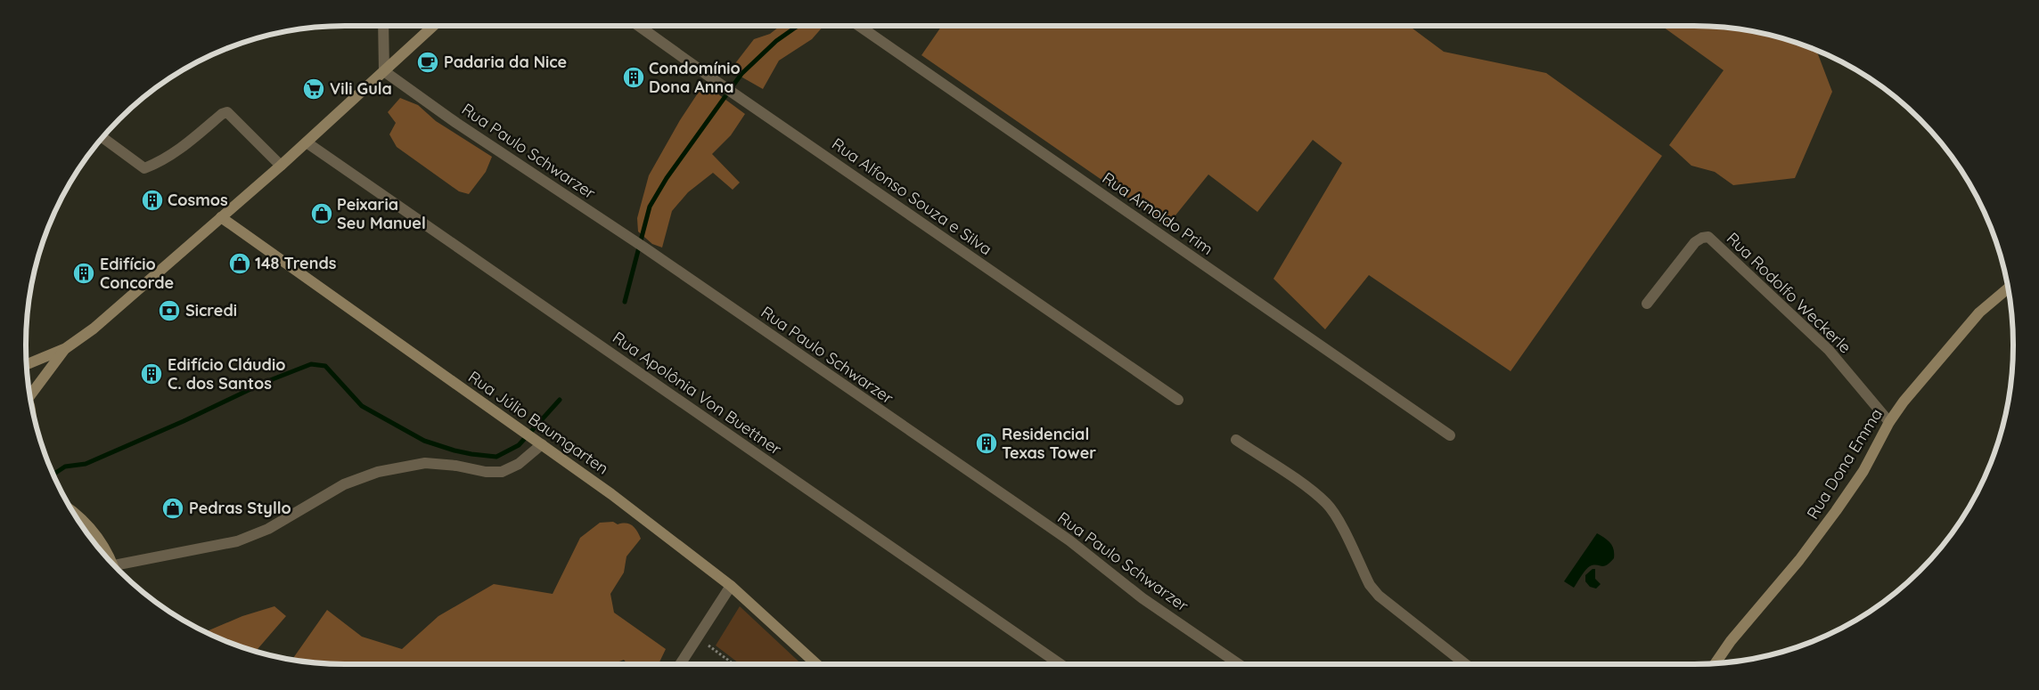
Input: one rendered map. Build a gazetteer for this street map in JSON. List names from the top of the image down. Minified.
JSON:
{"streets":{"street":["Rua Paulo Schwarzer","Rua Alfonso Souza e Silva","Rua Arnoldo Prim","Rua Rodolfo Weckerle","Rua Apolônia Von Buettner","Rua Júlio Baumgarten","Rua Dona Emma"]},"crossings":[["Rua Rodolfo Weckerle","Rua Dona Emma"]],"places":{"cafe":["Padaria da Nice"],"building":["Condomínio Dona Anna","Cosmos","Edifício Concorde","Edifício Cláudio C. dos Santos","Residencial Texas Tower"],"supermarket":["Vili Gula"],"shop":["Peixaria Seu Manuel","148 Trends","Pedras Styllo"],"bank":["Sicredi"]}}
